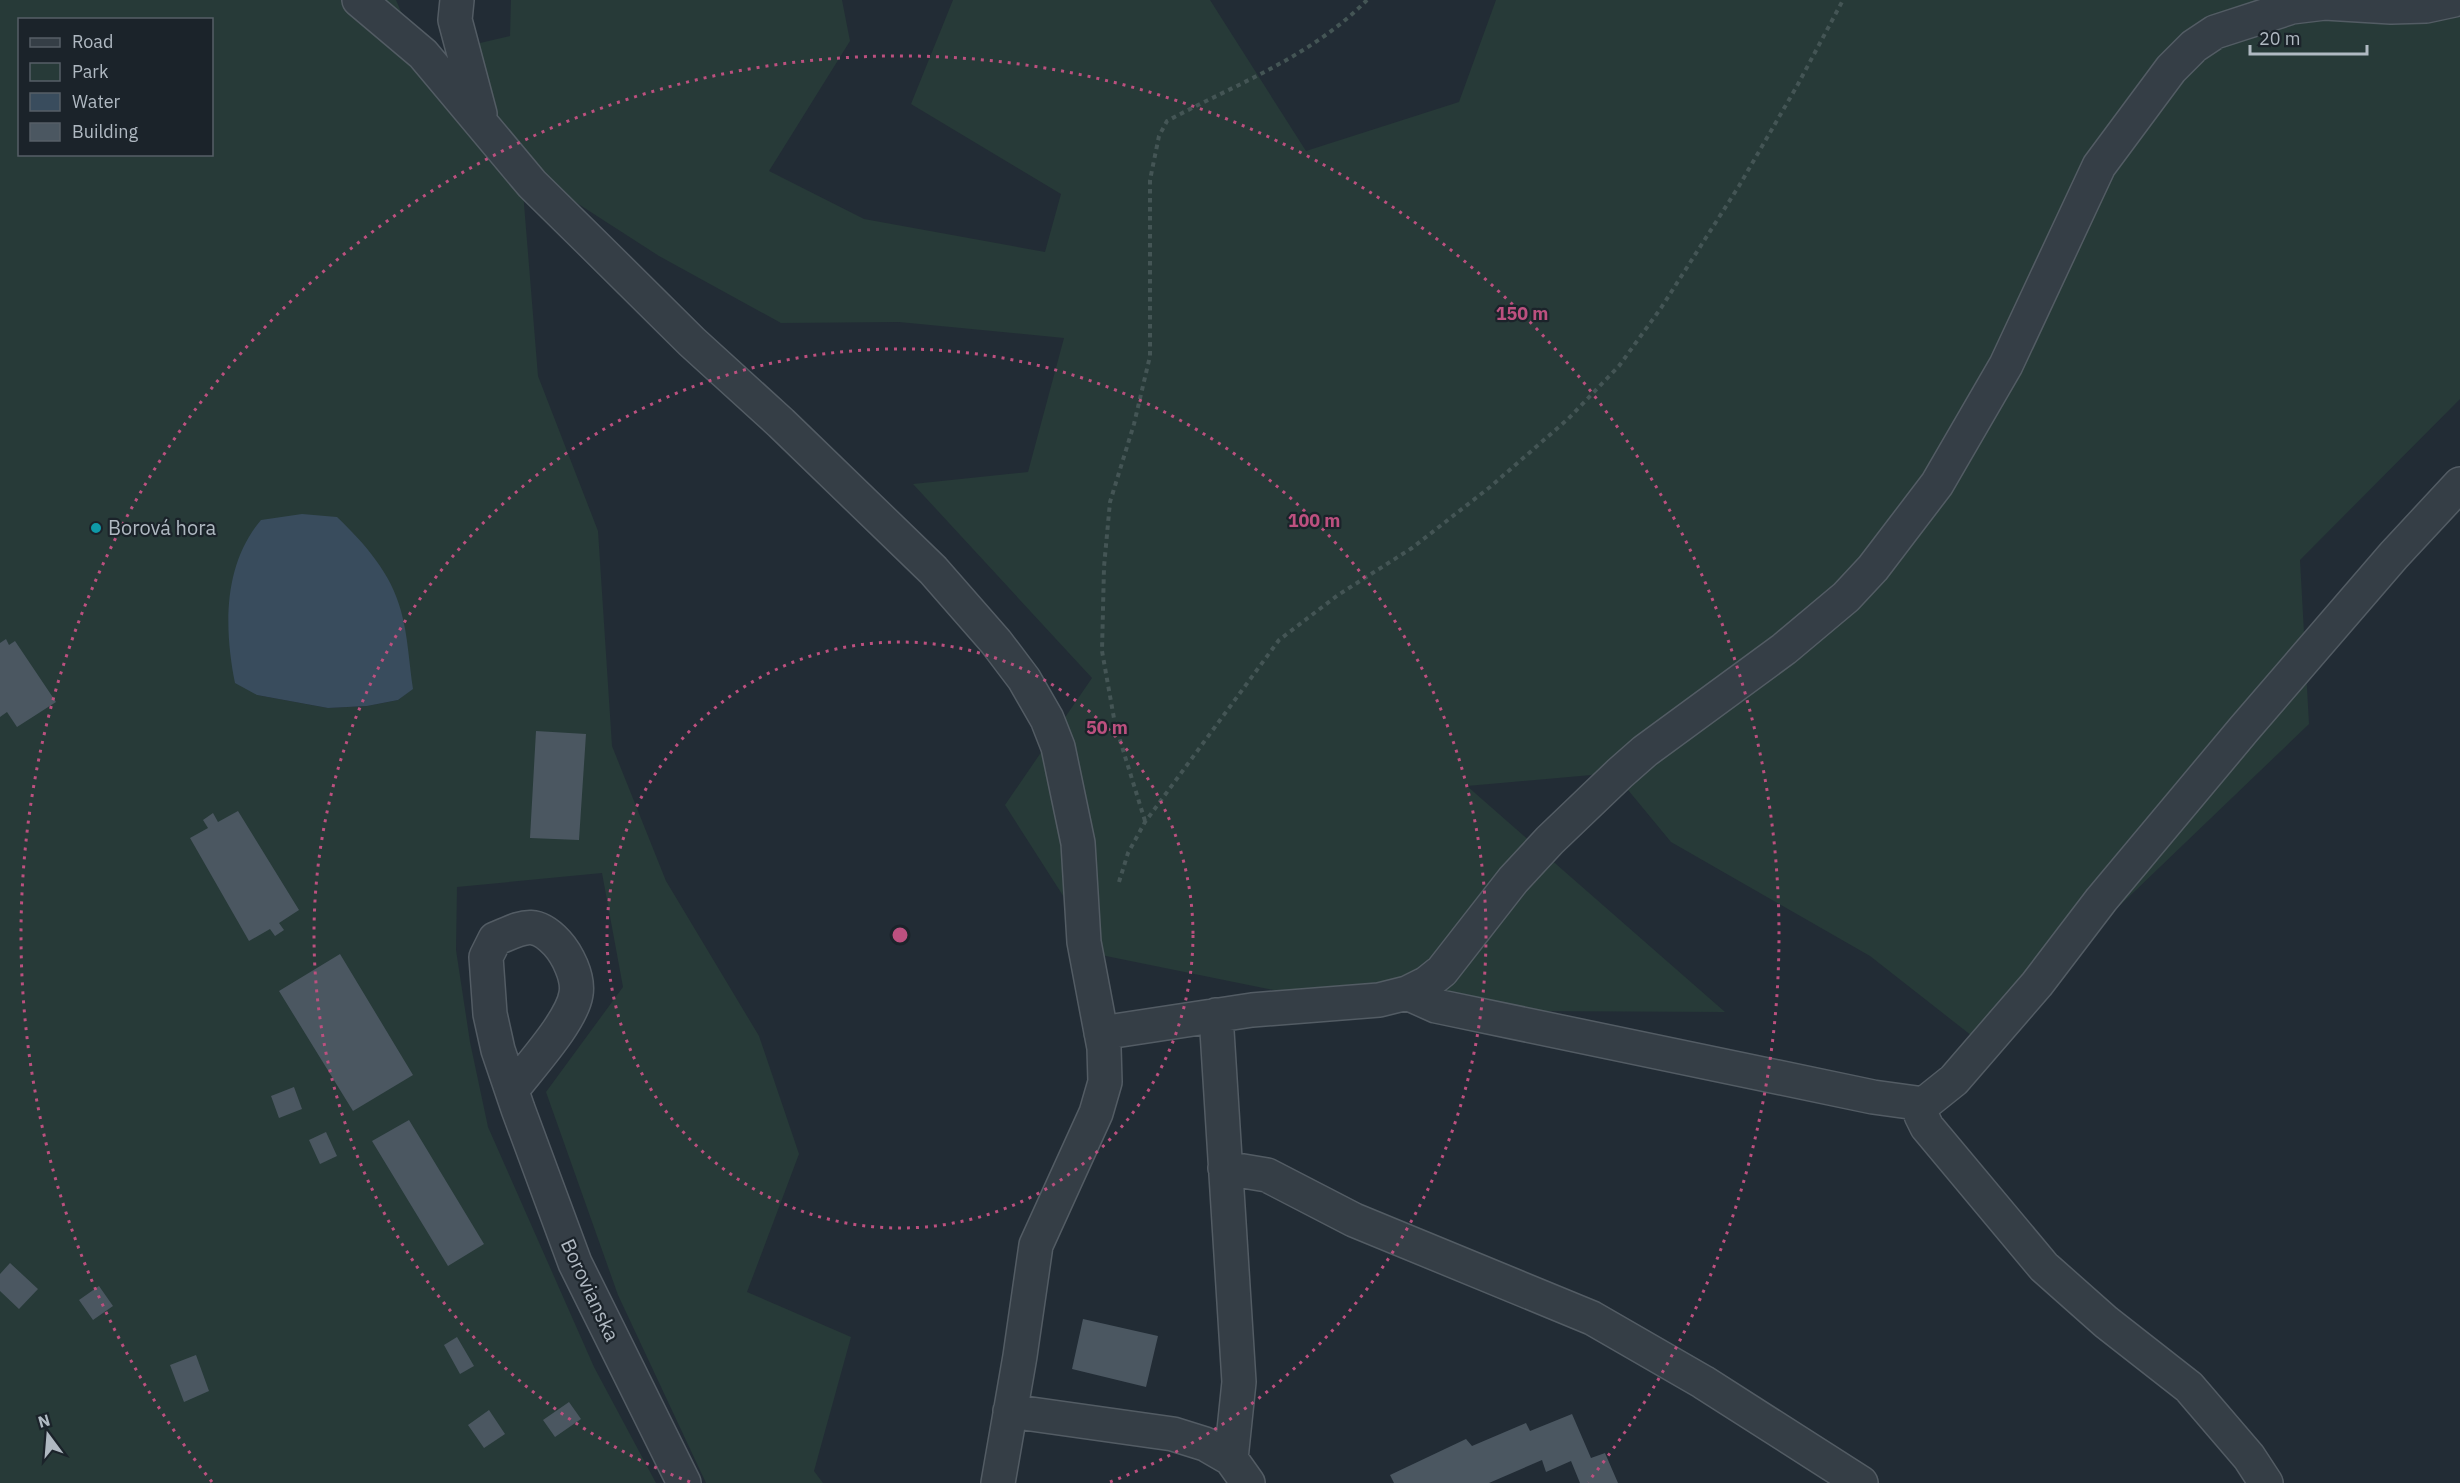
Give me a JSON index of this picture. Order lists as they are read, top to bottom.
{
  "streets": {
    "street": ["Borovianska"]
  },
  "places": ["Borová hora"],
  "legend": [
    "Road",
    "Park",
    "Water",
    "Building"
  ],
  "scale_bar": "20 m",
  "north": "top",
  "rings": ["150 m", "100 m", "50 m"]
}
